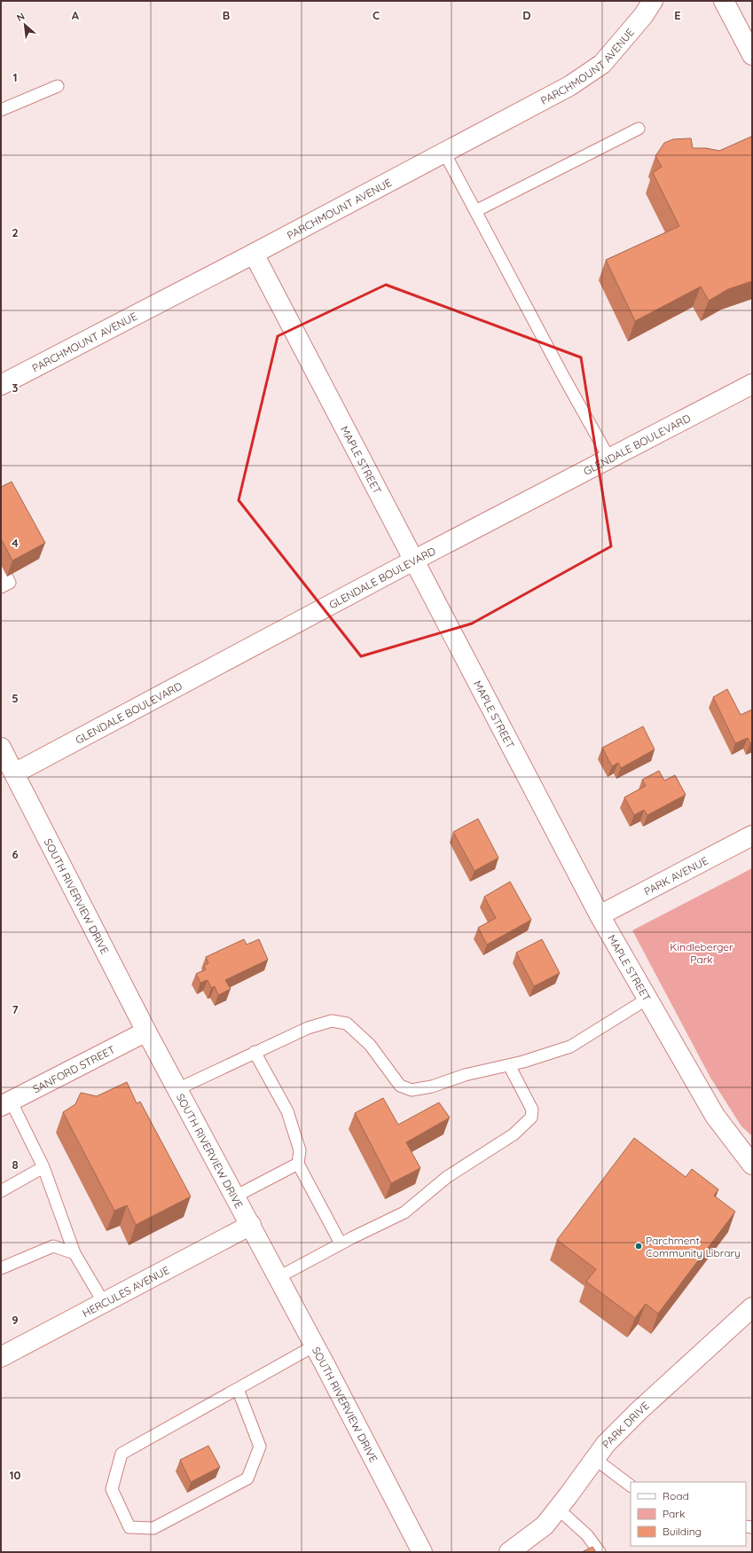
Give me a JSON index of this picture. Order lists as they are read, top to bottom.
{
  "streets": {
    "street": [
      "PARCHMOUNT AVENUE",
      "GLENDALE BOULEVARD",
      "MAPLE STREET",
      "PARK AVENUE",
      "SOUTH RIVERVIEW DRIVE",
      "SANFORD STREET",
      "HERCULES AVENUE",
      "PARK DRIVE"
    ]
  },
  "crossings": [
    ["PARCHMOUNT AVENUE", "MAPLE STREET"],
    ["GLENDALE BOULEVARD", "MAPLE STREET"],
    ["GLENDALE BOULEVARD", "SOUTH RIVERVIEW DRIVE"],
    ["MAPLE STREET", "PARK AVENUE"],
    ["SOUTH RIVERVIEW DRIVE", "SANFORD STREET"],
    ["SOUTH RIVERVIEW DRIVE", "HERCULES AVENUE"]
  ],
  "parks": ["Kindleberger Park"],
  "places": ["Parchment Community Library"],
  "legend": ["Road", "Park", "Building"],
  "north": "top left",
  "grid": {
    "columns": [
      "A",
      "B",
      "C",
      "D",
      "E"
    ],
    "rows": [
      "1",
      "2",
      "3",
      "4",
      "5",
      "6",
      "7",
      "8",
      "9",
      "10"
    ]
  }
}
